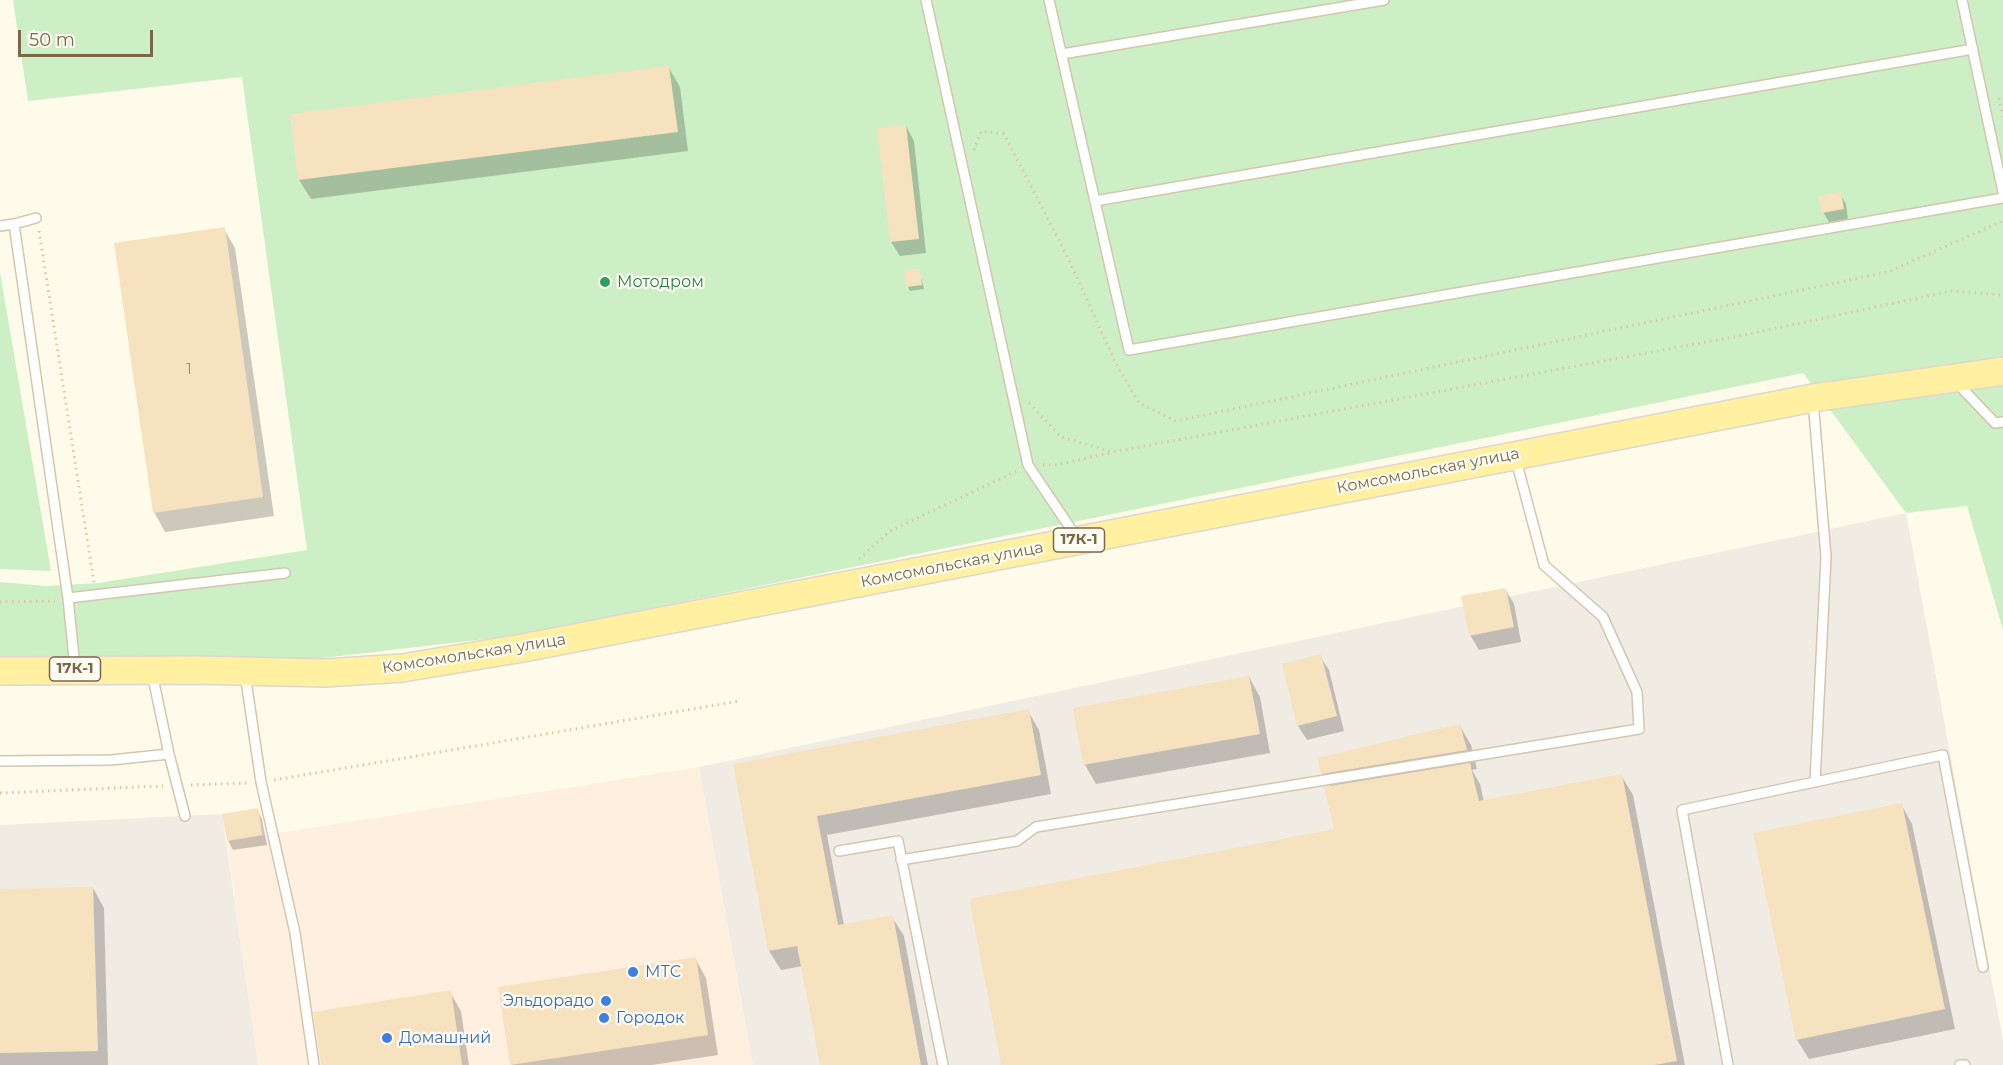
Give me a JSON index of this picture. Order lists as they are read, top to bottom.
{
  "streets": {
    "main road": ["Комсомольская улица", "17К-1"]
  },
  "places": [
    "Мотодром",
    "МТС",
    "Эльдорадо",
    "Городок",
    "Домашний"
  ],
  "house_numbers": ["1"],
  "scale_bar": "50 m"
}
